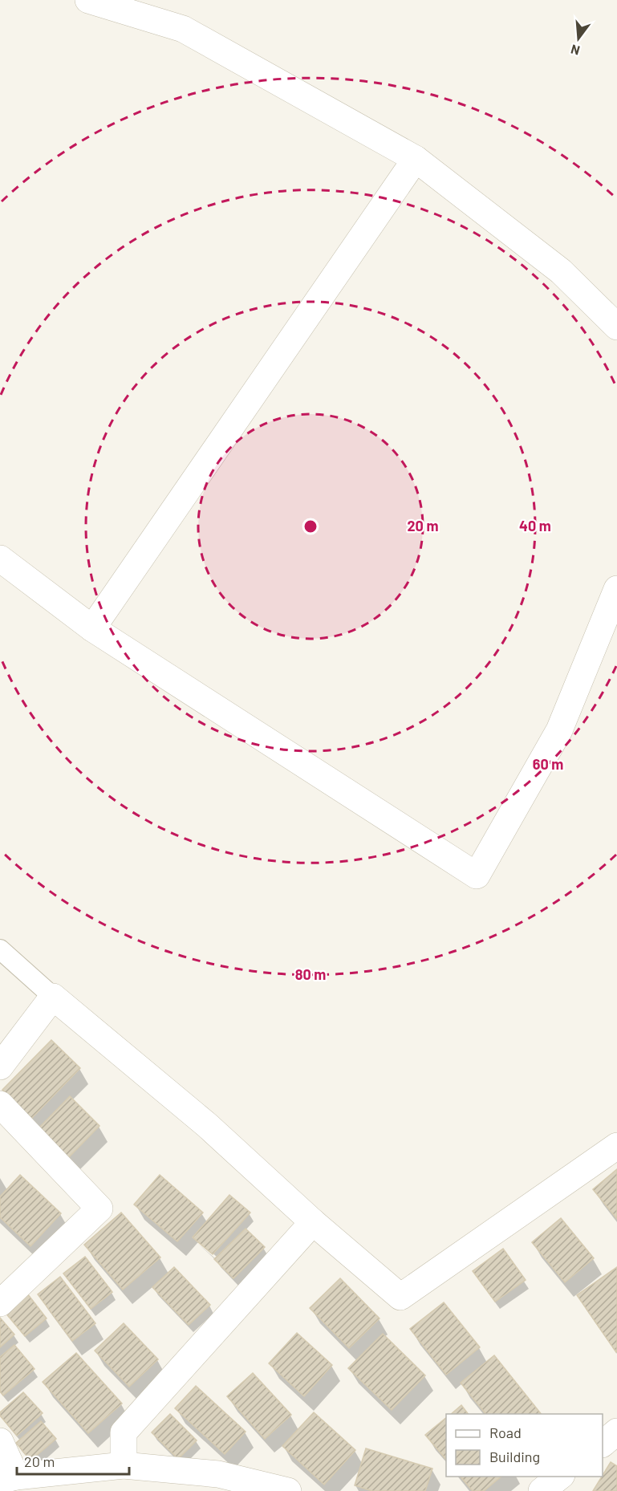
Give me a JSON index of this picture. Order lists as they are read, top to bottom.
{
  "legend": ["Road", "Building"],
  "scale_bar": "20 m",
  "north": "bottom",
  "rings": [
    "20 m",
    "40 m",
    "60 m",
    "80 m"
  ]
}
